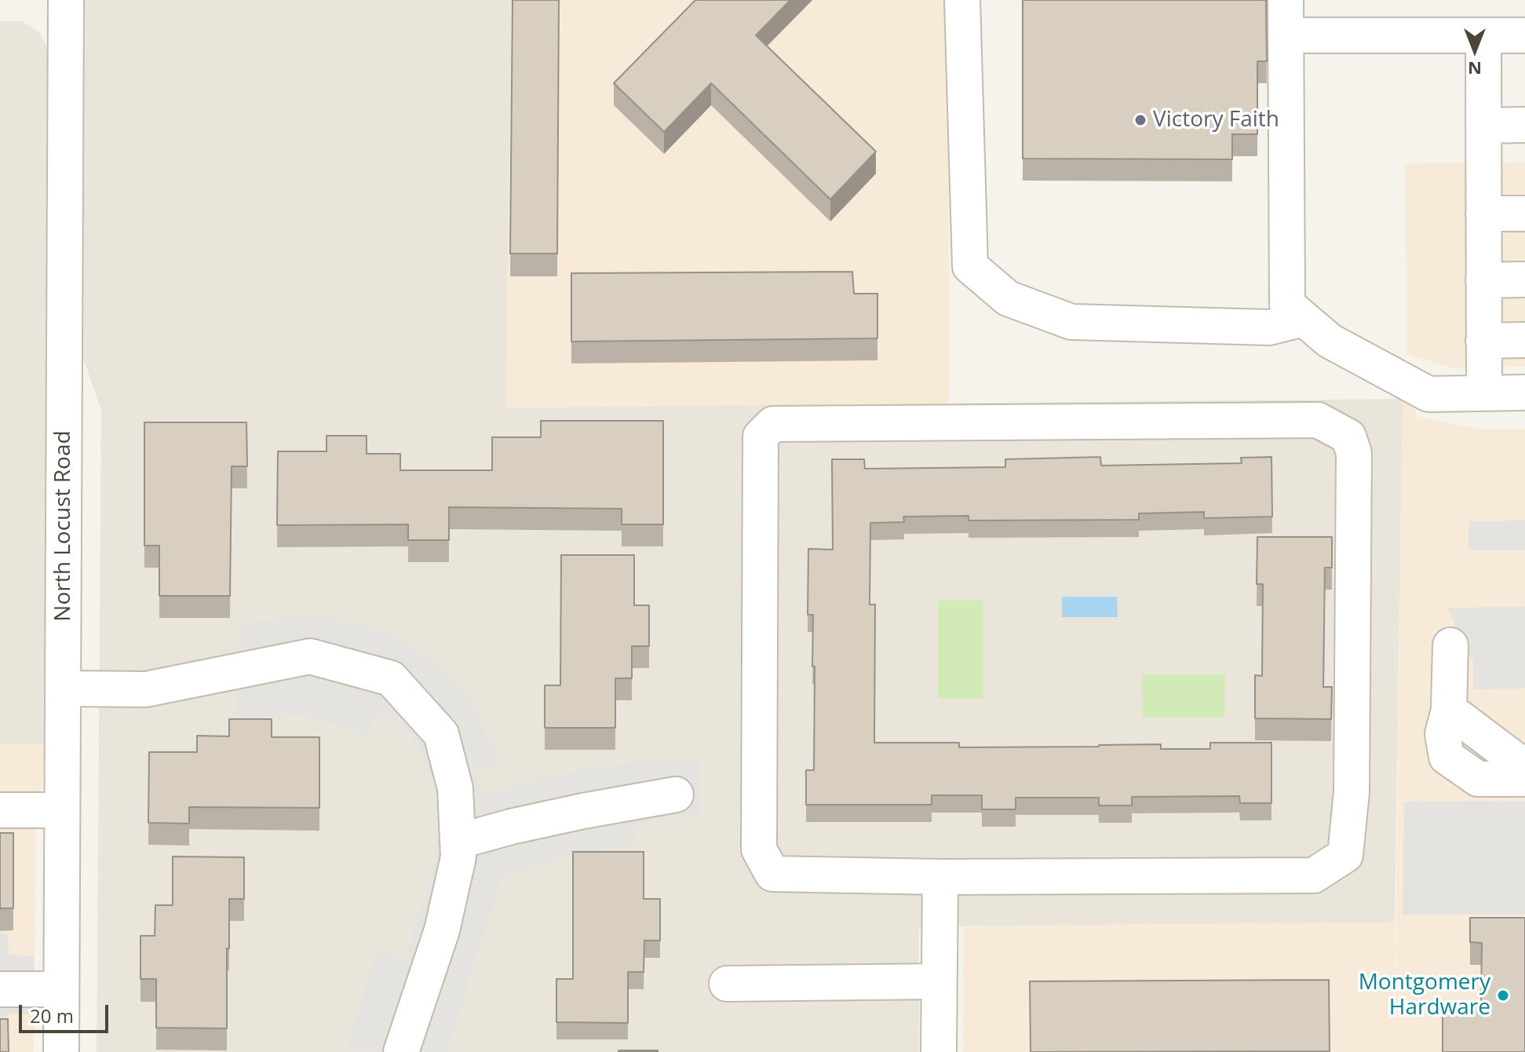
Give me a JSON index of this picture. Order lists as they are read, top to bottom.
{
  "streets": {
    "street": ["North Locust Road"]
  },
  "places": ["Victory Faith", "Montgomery Hardware"],
  "scale_bar": "20 m",
  "north": "bottom"
}
